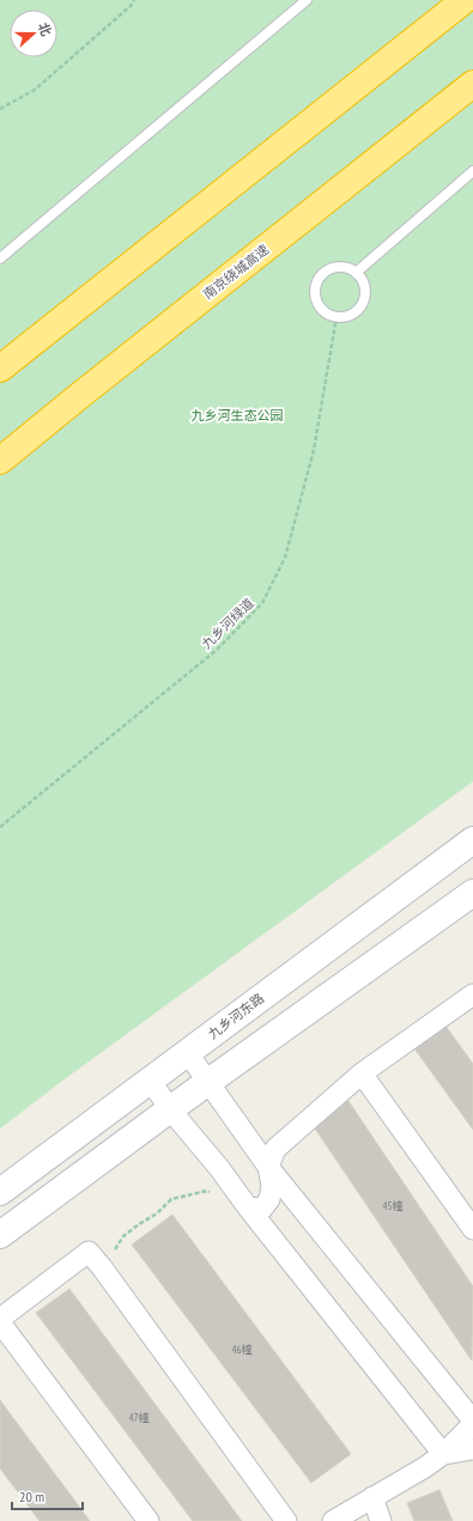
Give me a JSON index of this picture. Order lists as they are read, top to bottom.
{
  "streets": {
    "highway": ["南京绕城高速"],
    "main road": ["九乡河东路"],
    "path": ["九乡河绿道"]
  },
  "parks": ["九乡河生态公园"],
  "house_numbers": ["45幢", "46幢", "47幢"],
  "scale_bar": "20 m",
  "north": "right"
}
